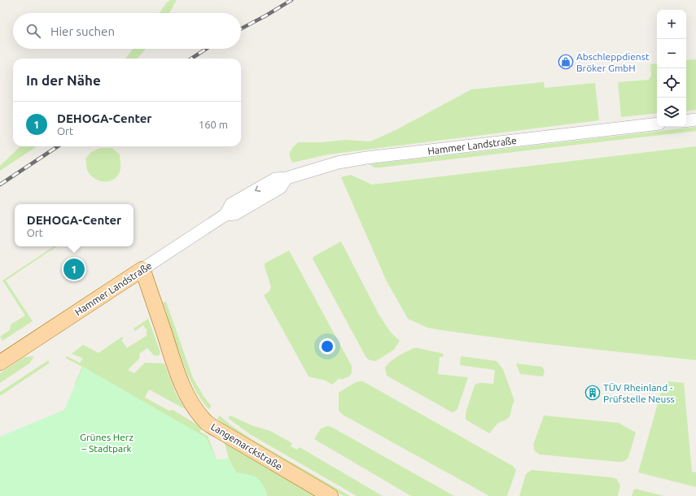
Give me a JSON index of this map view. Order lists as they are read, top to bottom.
{
  "streets": {
    "main road": ["Hammer Landstraße", "Langemarckstraße"]
  },
  "crossings": [
    ["Hammer Landstraße", "Langemarckstraße"]
  ],
  "parks": ["Grünes Herz – Stadtpark"],
  "places": {
    "shop": ["Abschleppdienst Bröker GmbH"],
    "building": ["TÜV Rheinland - Prüfstelle Neuss"]
  },
  "page": {
    "map_buttons": ["+", "−"],
    "search": "Hier suchen",
    "heading": "In der Nähe",
    "list": [
      {
        "mark": "1",
        "name": "DEHOGA-Center",
        "note": "Ort",
        "value": "160 m"
      }
    ],
    "popup": ["DEHOGA-Center", "Ort"],
    "pins": "1"
  }
}
